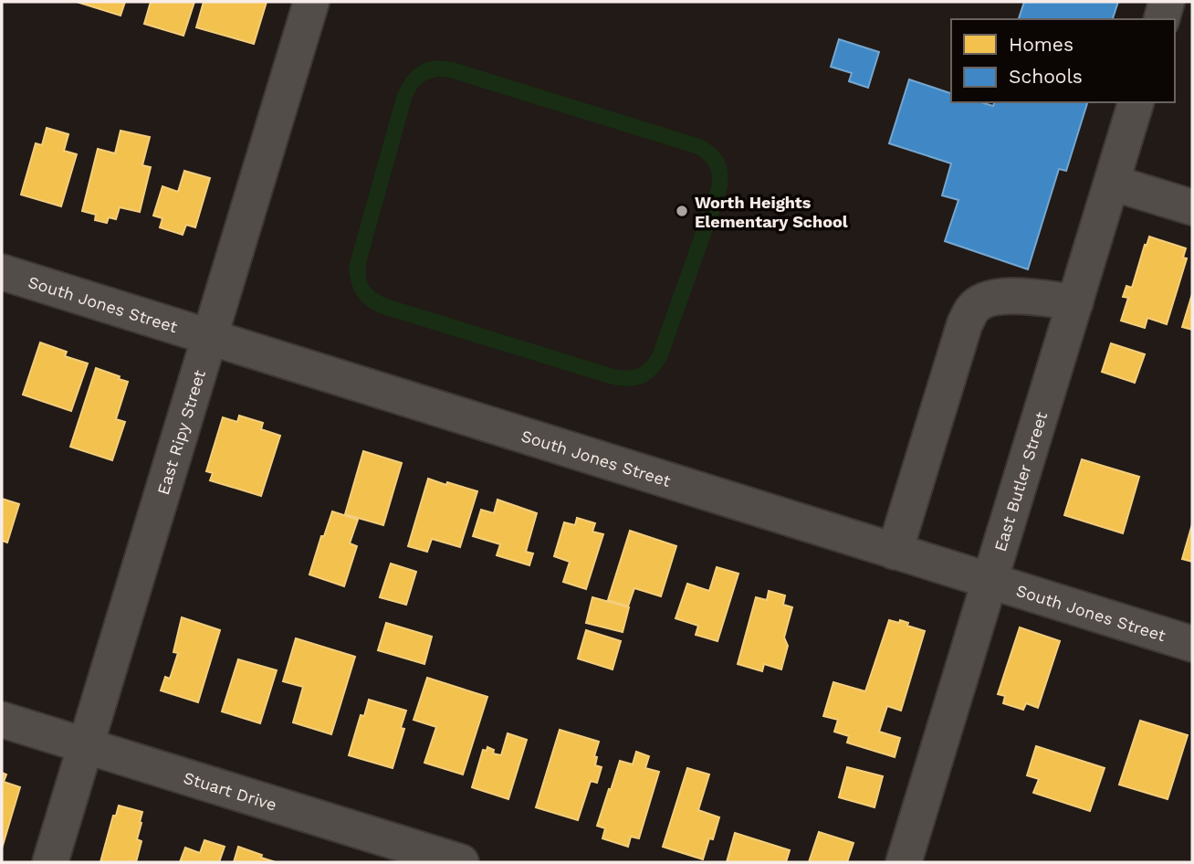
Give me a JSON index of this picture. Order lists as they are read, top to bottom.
{
  "streets": {
    "street": [
      "South Jones Street",
      "East Ripy Street",
      "East Butler Street",
      "Stuart Drive"
    ]
  },
  "crossings": [
    ["South Jones Street", "East Ripy Street"],
    ["South Jones Street", "East Butler Street"],
    ["East Ripy Street", "Stuart Drive"]
  ],
  "places": ["Worth Heights Elementary School"],
  "legend": ["Homes", "Schools"]
}
